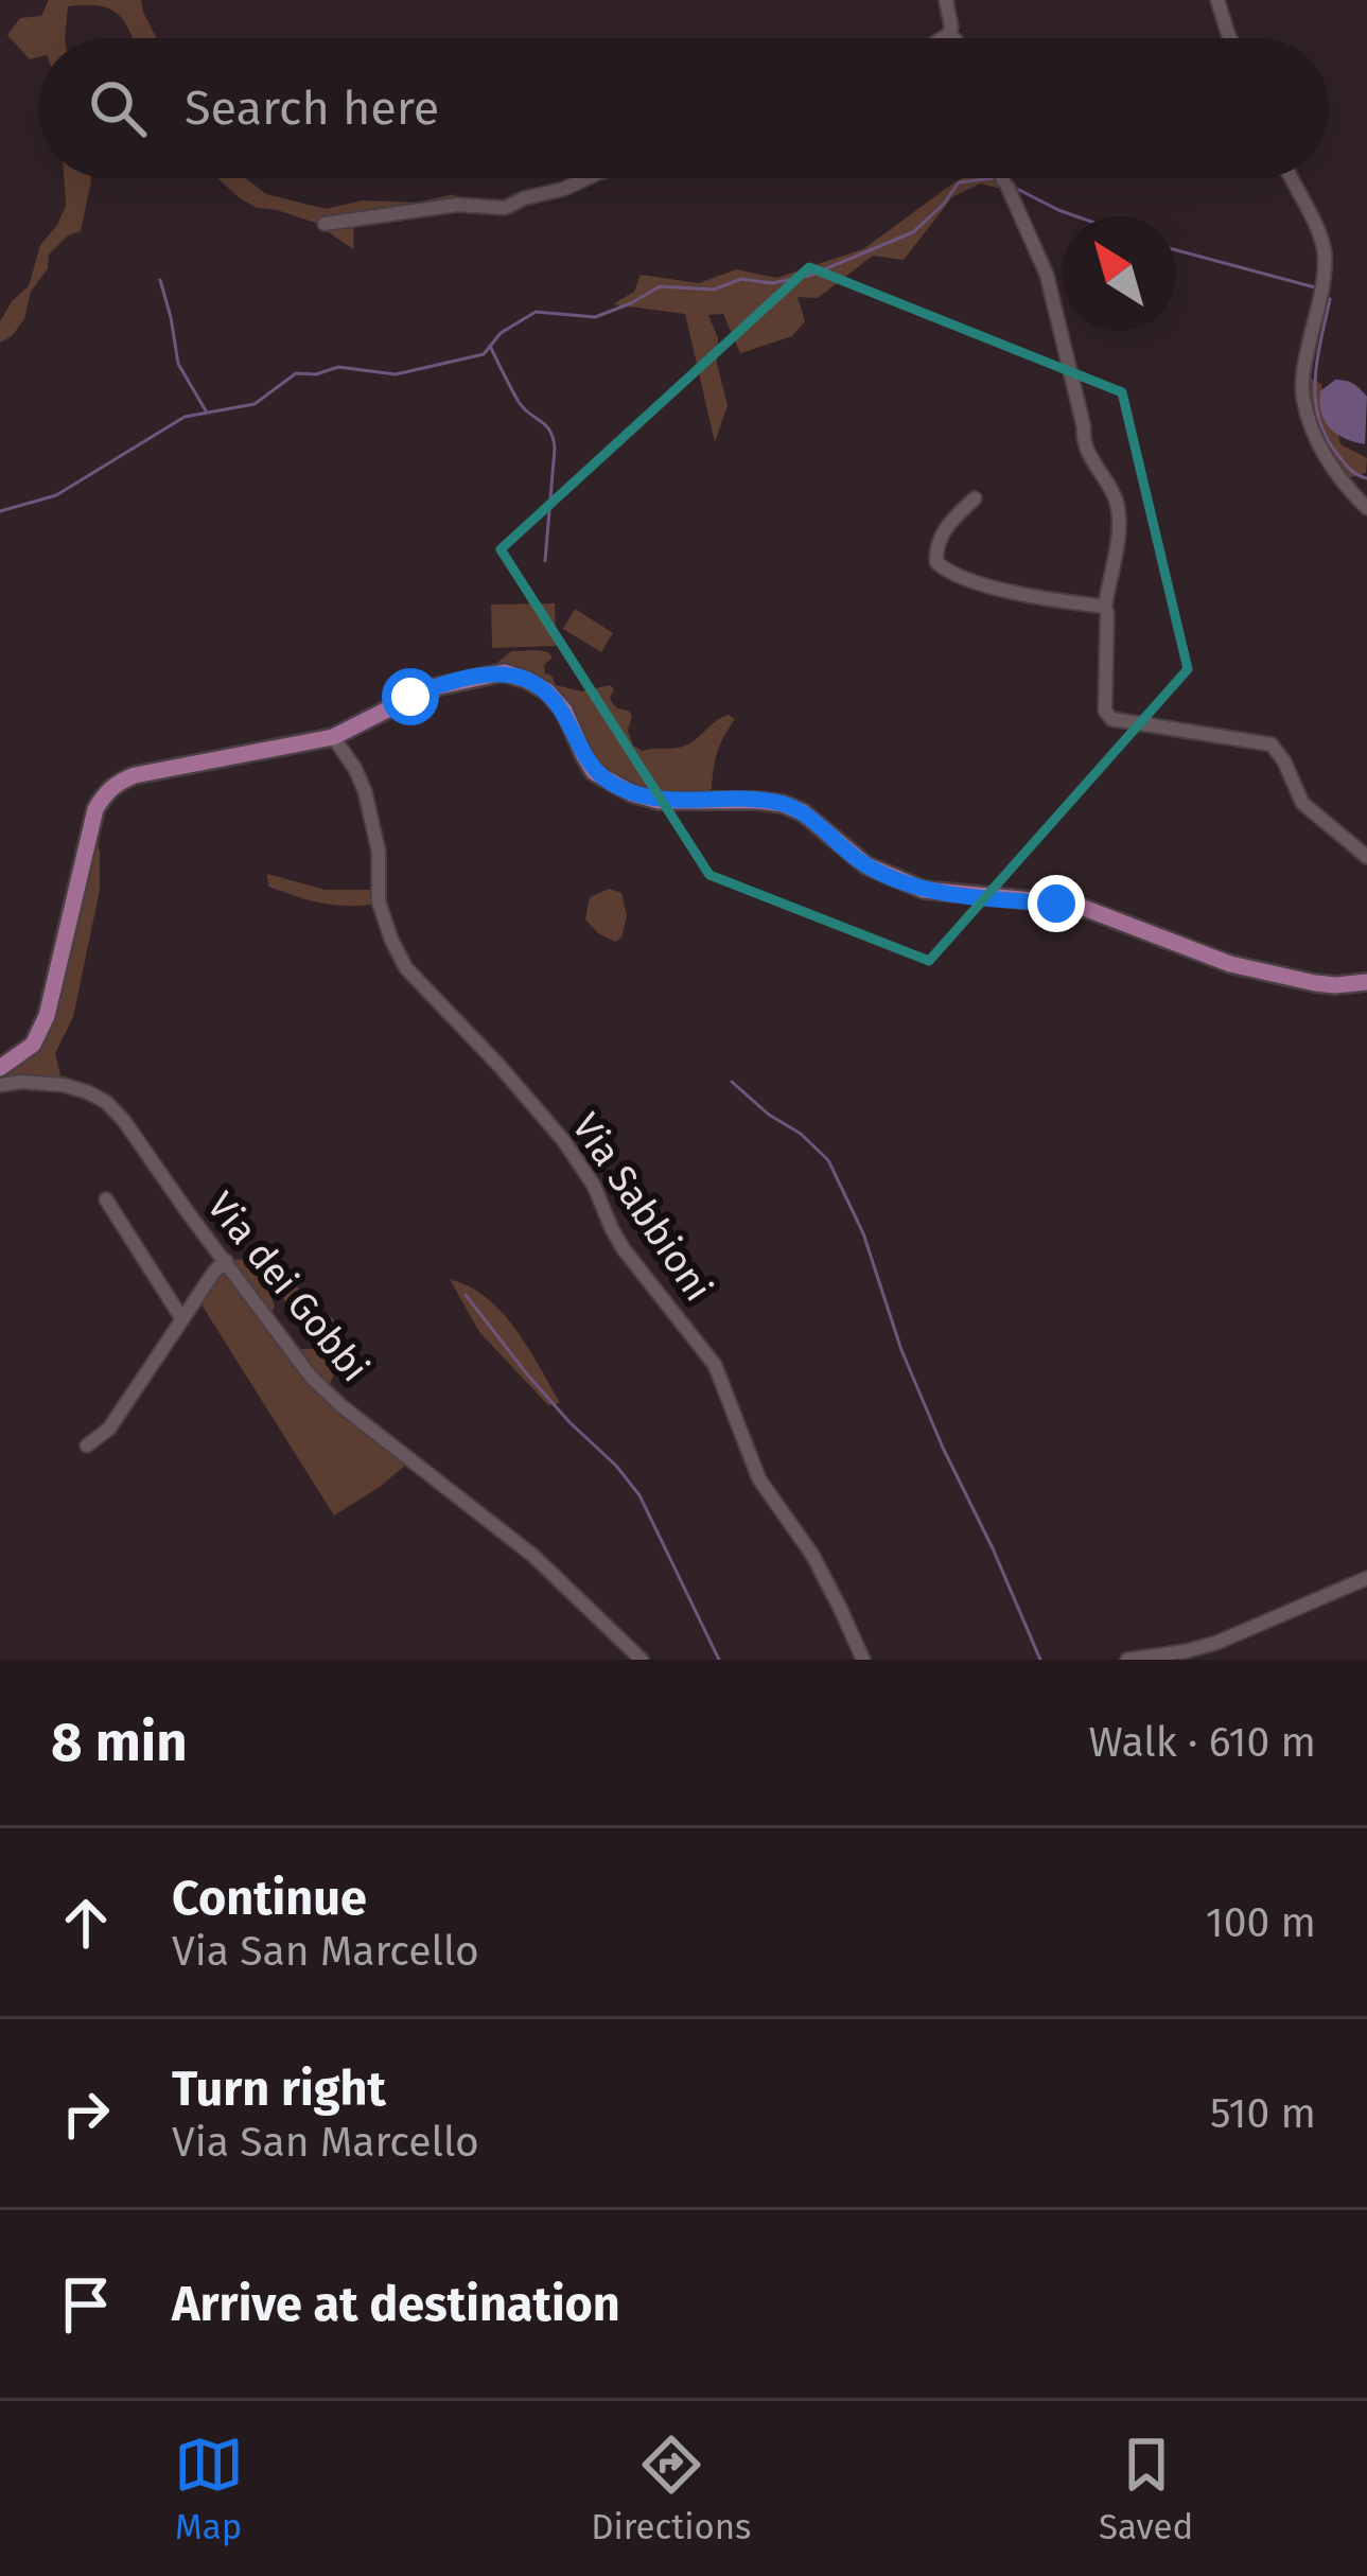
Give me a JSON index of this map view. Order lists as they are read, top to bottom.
{
  "streets": {
    "street": ["Via Sabbioni", "Via dei Gobbi"]
  },
  "north": "top left",
  "page": {
    "search": "Search here",
    "heading": ["8 min", "Walk · 610 m"],
    "list": [
      ["Continue", "Via San Marcello", "100 m"],
      ["Turn right", "Via San Marcello", "510 m"],
      "Arrive at destination"
    ],
    "nav": ["Map", "Directions", "Saved"]
  }
}
